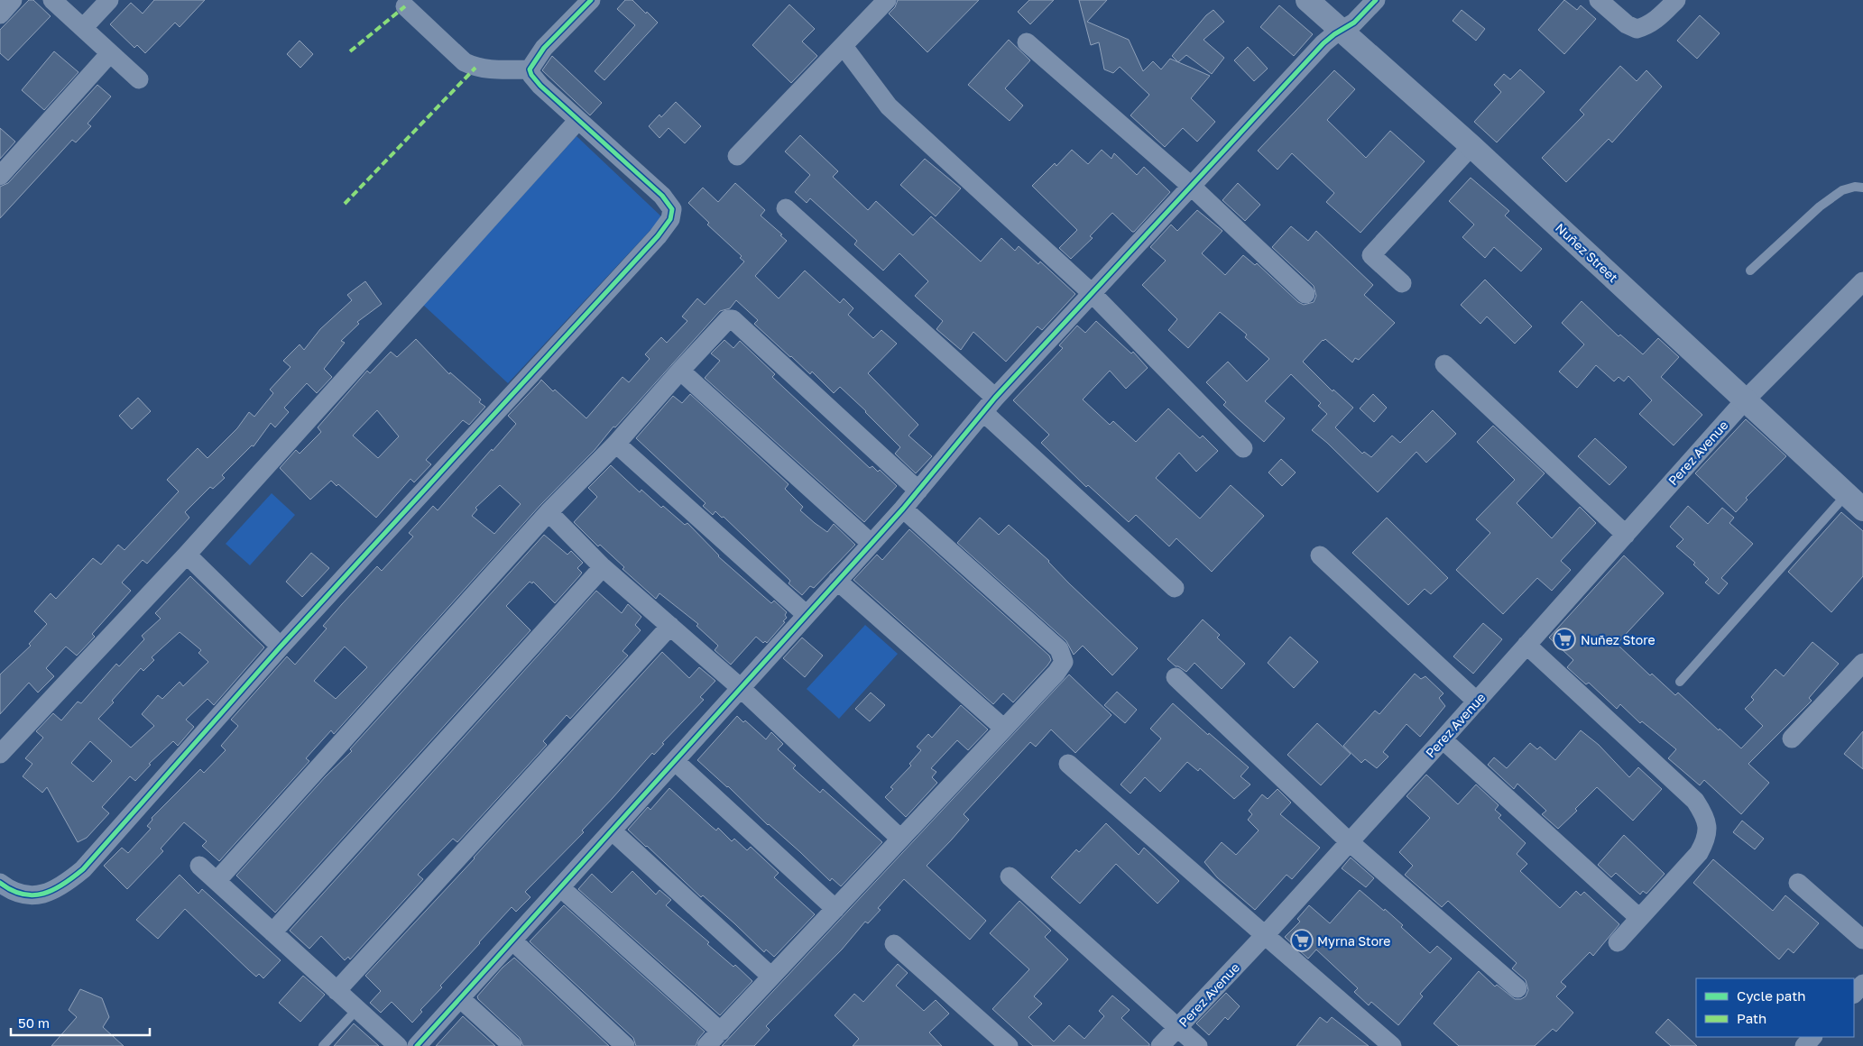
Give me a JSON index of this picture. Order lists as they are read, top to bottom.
{
  "streets": {
    "street": ["Nuñez Street", "Perez Avenue"]
  },
  "crossings": [
    ["Nuñez Street", "Perez Avenue"]
  ],
  "places": {
    "supermarket": ["Nuñez Store", "Myrna Store"]
  },
  "legend": ["Cycle path", "Path"],
  "scale_bar": "50 m"
}
